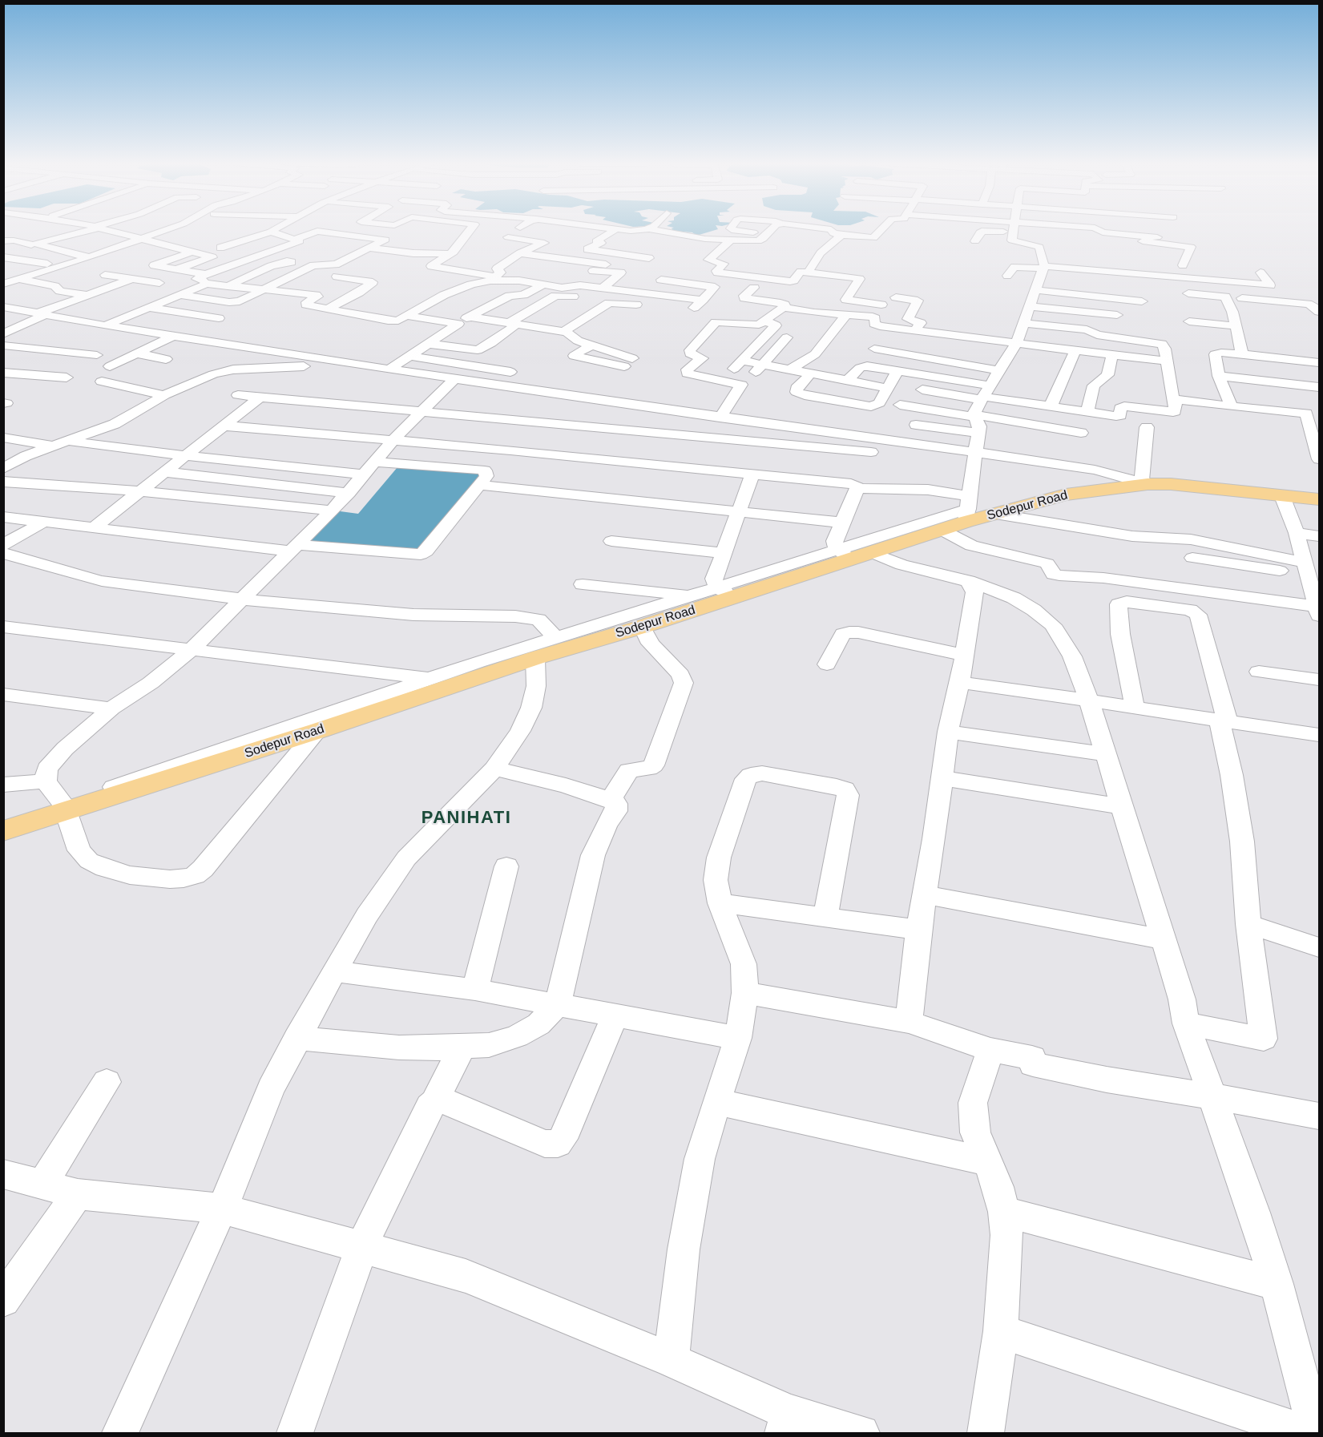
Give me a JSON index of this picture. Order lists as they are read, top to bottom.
{
  "streets": {
    "main road": ["Sodepur Road"]
  },
  "districts": ["PANIHATI"]
}
